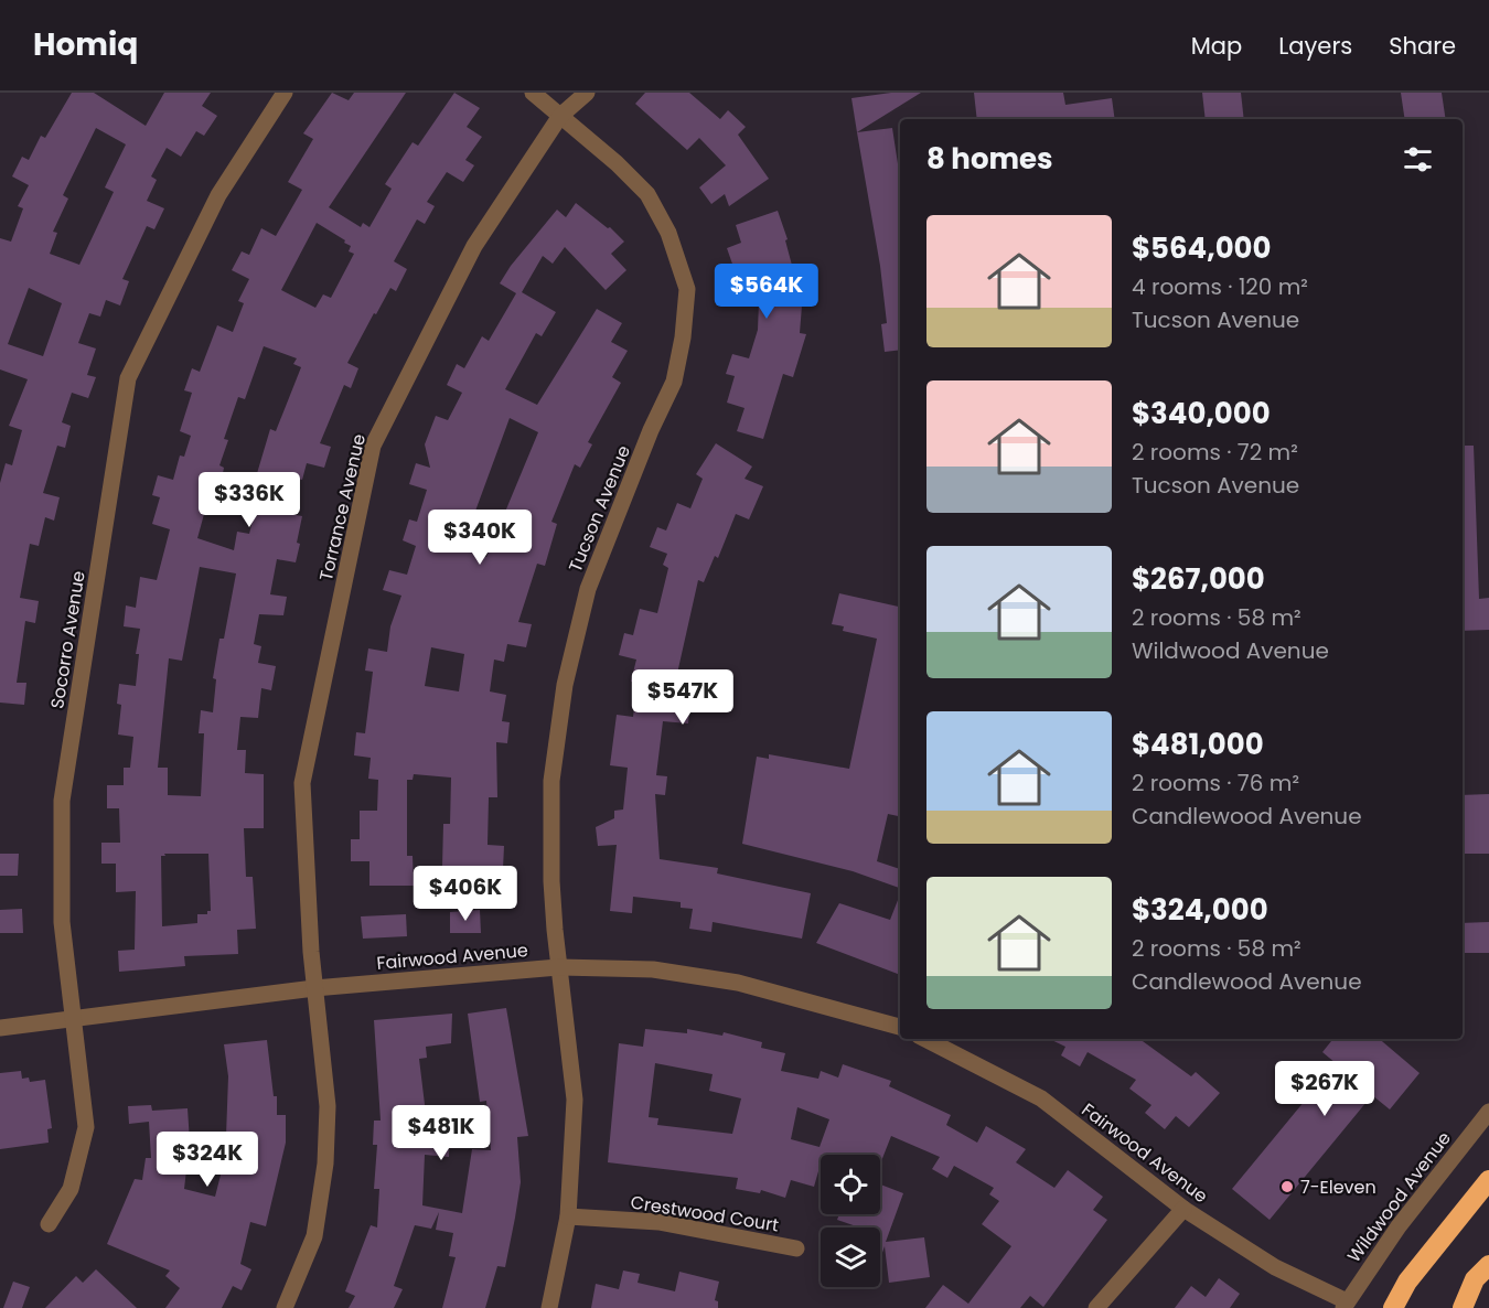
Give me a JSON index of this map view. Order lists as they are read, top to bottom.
{
  "streets": {
    "street": [
      "Torrance Avenue",
      "Tucson Avenue",
      "Socorro Avenue",
      "Fairwood Avenue",
      "Wildwood Avenue",
      "Crestwood Court"
    ]
  },
  "crossings": [
    ["Torrance Avenue", "Tucson Avenue"],
    ["Torrance Avenue", "Fairwood Avenue"],
    ["Tucson Avenue", "Fairwood Avenue"],
    ["Tucson Avenue", "Crestwood Court"],
    ["Socorro Avenue", "Fairwood Avenue"],
    ["Fairwood Avenue", "Wildwood Avenue"]
  ],
  "places": ["7-Eleven"],
  "page": {
    "header": "Homiq",
    "nav": ["Map", "Layers", "Share"],
    "heading": "8 homes",
    "list": [
      {
        "name": "$564,000",
        "note": "4 rooms · 120 m² · Tucson Avenue"
      },
      {
        "name": "$340,000",
        "note": "2 rooms · 72 m² · Tucson Avenue"
      },
      {
        "name": "$267,000",
        "note": "2 rooms · 58 m² · Wildwood Avenue"
      },
      {
        "name": "$481,000",
        "note": "2 rooms · 76 m² · Candlewood Avenue"
      },
      {
        "name": "$324,000",
        "note": "2 rooms · 58 m² · Candlewood Avenue"
      }
    ],
    "price": [
      "$564K",
      "$336K",
      "$340K",
      "$547K",
      "$406K",
      "$267K",
      "$481K",
      "$324K"
    ]
  }
}
